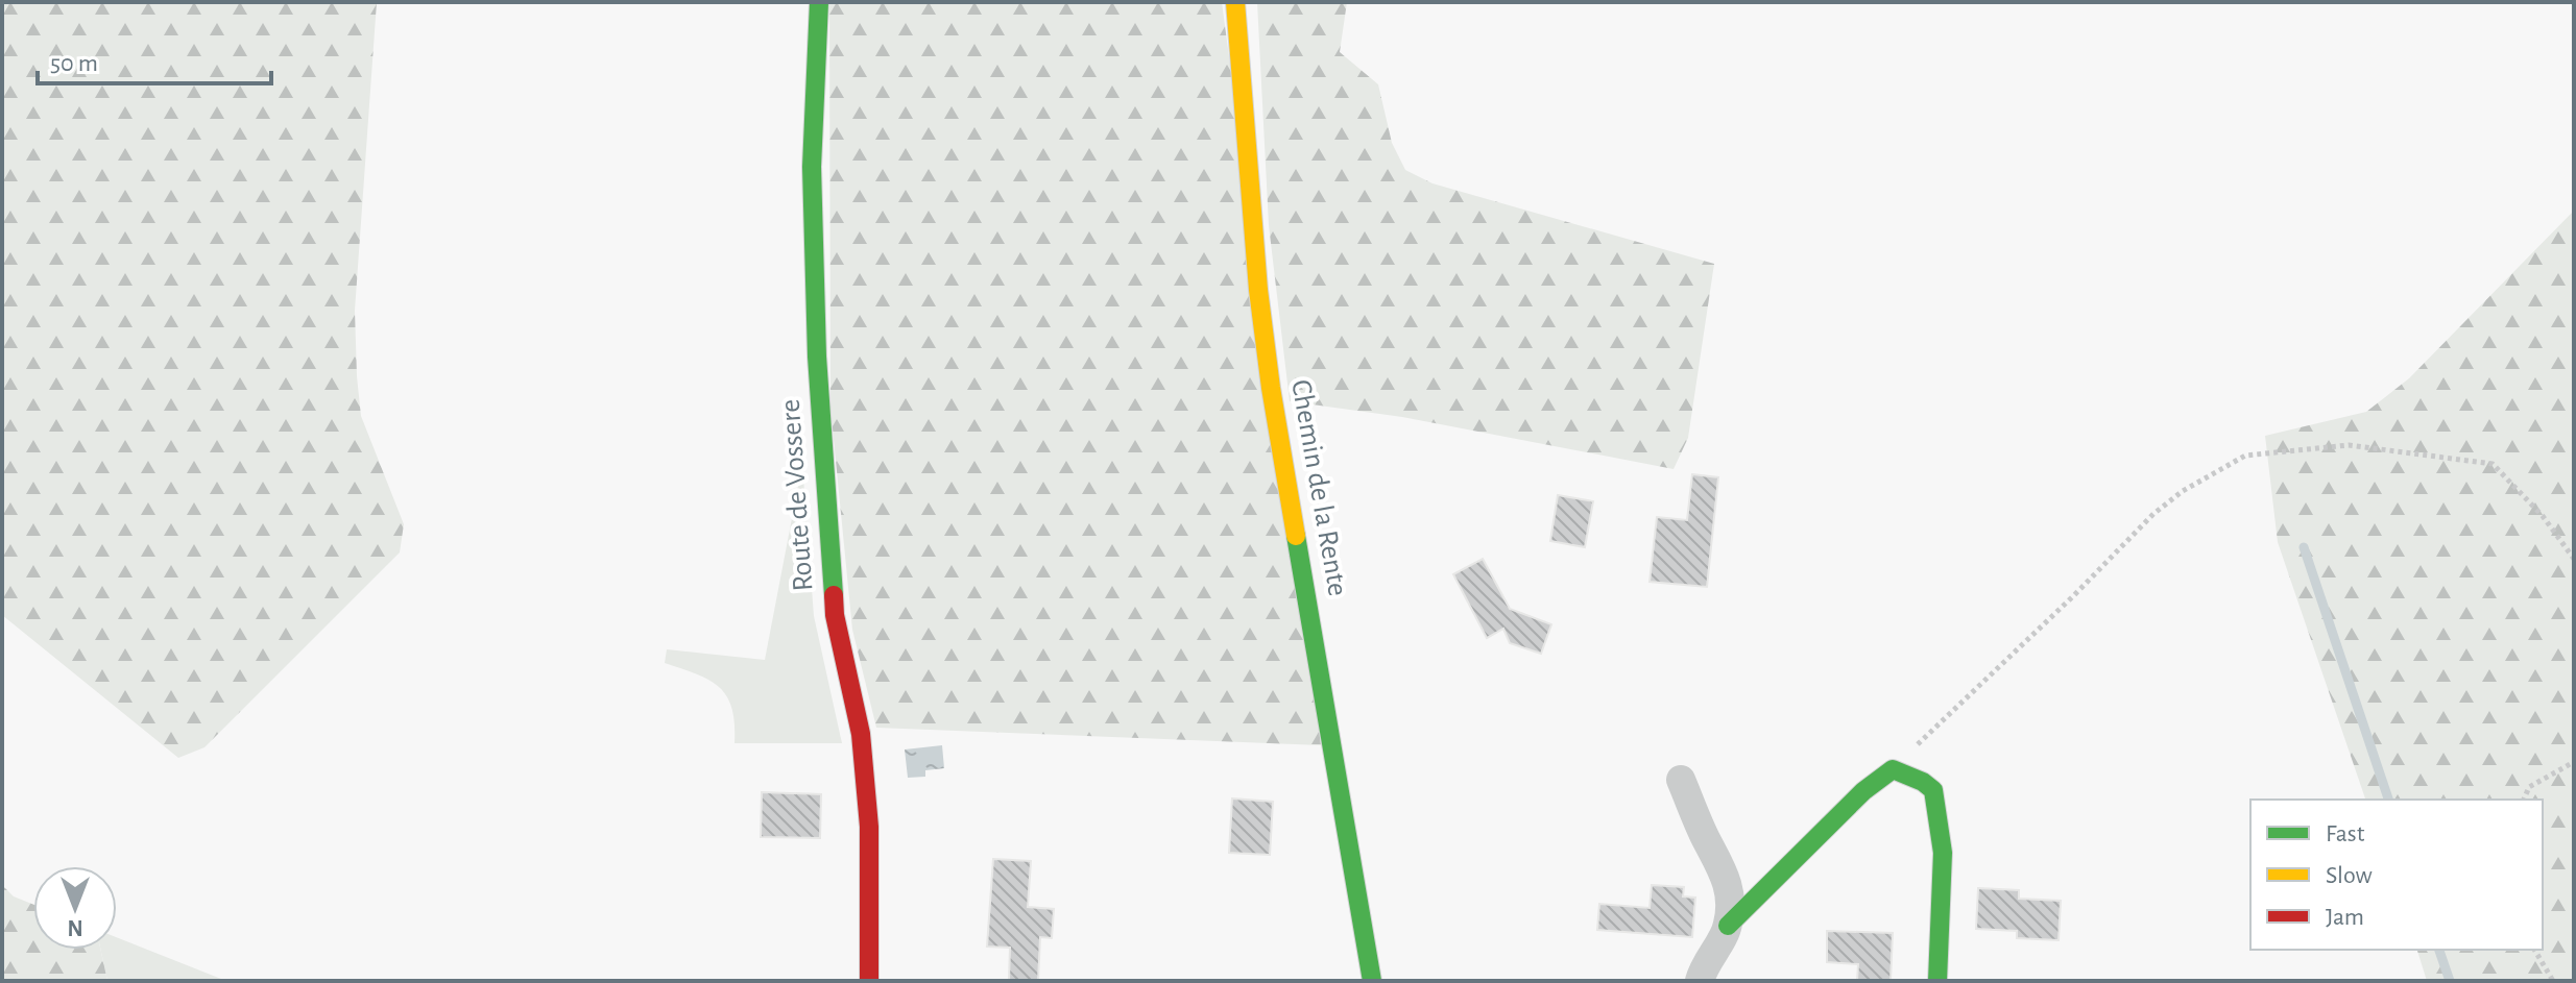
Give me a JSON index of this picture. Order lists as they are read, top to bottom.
{
  "streets": {
    "street": ["Chemin de la Rente", "Route de Vossere"]
  },
  "legend": ["Fast", "Slow", "Jam"],
  "scale_bar": "50 m",
  "north": "bottom"
}
